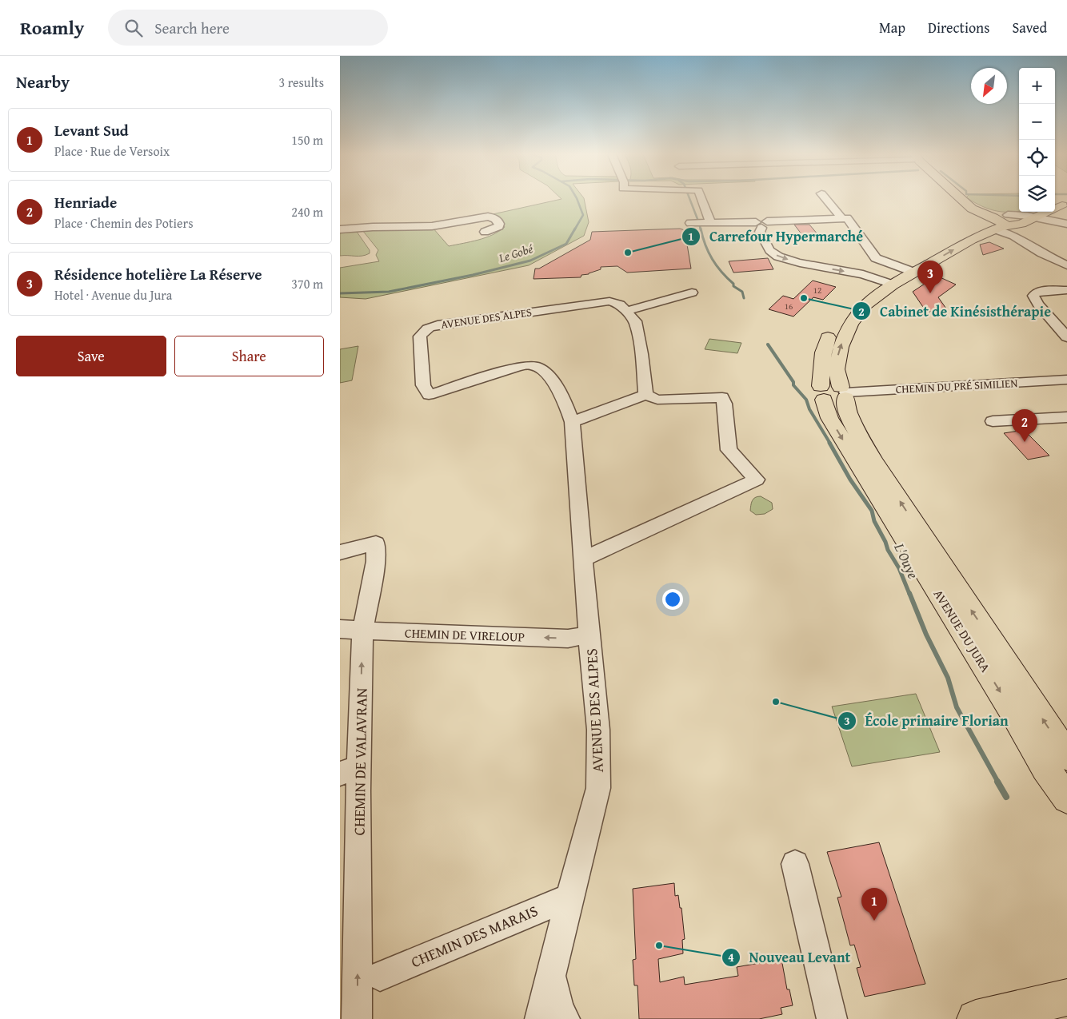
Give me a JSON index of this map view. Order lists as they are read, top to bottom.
{
  "streets": {
    "main road": ["AVENUE DU JURA"],
    "street": [
      "AVENUE DES ALPES",
      "CHEMIN DU PRÉ SIMILIEN",
      "CHEMIN DE VIRELOUP",
      "CHEMIN DE VALAVRAN",
      "CHEMIN DES MARAIS"
    ]
  },
  "crossings": [
    ["AVENUE DES ALPES", "CHEMIN DE VIRELOUP"],
    ["AVENUE DES ALPES", "CHEMIN DES MARAIS"],
    ["CHEMIN DU PRÉ SIMILIEN", "AVENUE DU JURA"],
    ["CHEMIN DE VIRELOUP", "CHEMIN DE VALAVRAN"]
  ],
  "one_way": ["CHEMIN DE VIRELOUP", "CHEMIN DE VALAVRAN"],
  "water": ["Le Gobé", "L'Ouye"],
  "places": [
    "Carrefour Hypermarché",
    "Cabinet de Kinésisthérapie",
    "École primaire Florian",
    "Nouveau Levant"
  ],
  "house_numbers": ["12", "16"],
  "north": "bottom left",
  "page": {
    "header": "Roamly",
    "search": "Search here",
    "nav": ["Map", "Directions", "Saved"],
    "heading": ["Nearby", "3 results"],
    "map_buttons": ["+", "−"],
    "list": [
      {
        "mark": "1",
        "name": "Levant Sud",
        "note": "Place · Rue de Versoix",
        "value": "150 m"
      },
      {
        "mark": "2",
        "name": "Henriade",
        "note": "Place · Chemin des Potiers",
        "value": "240 m"
      },
      {
        "mark": "3",
        "name": "Résidence hotelière La Réserve",
        "note": "Hotel · Avenue du Jura",
        "value": "370 m"
      }
    ],
    "pins": ["3", "2", "1"],
    "buttons": ["Save", "Share"]
  }
}
